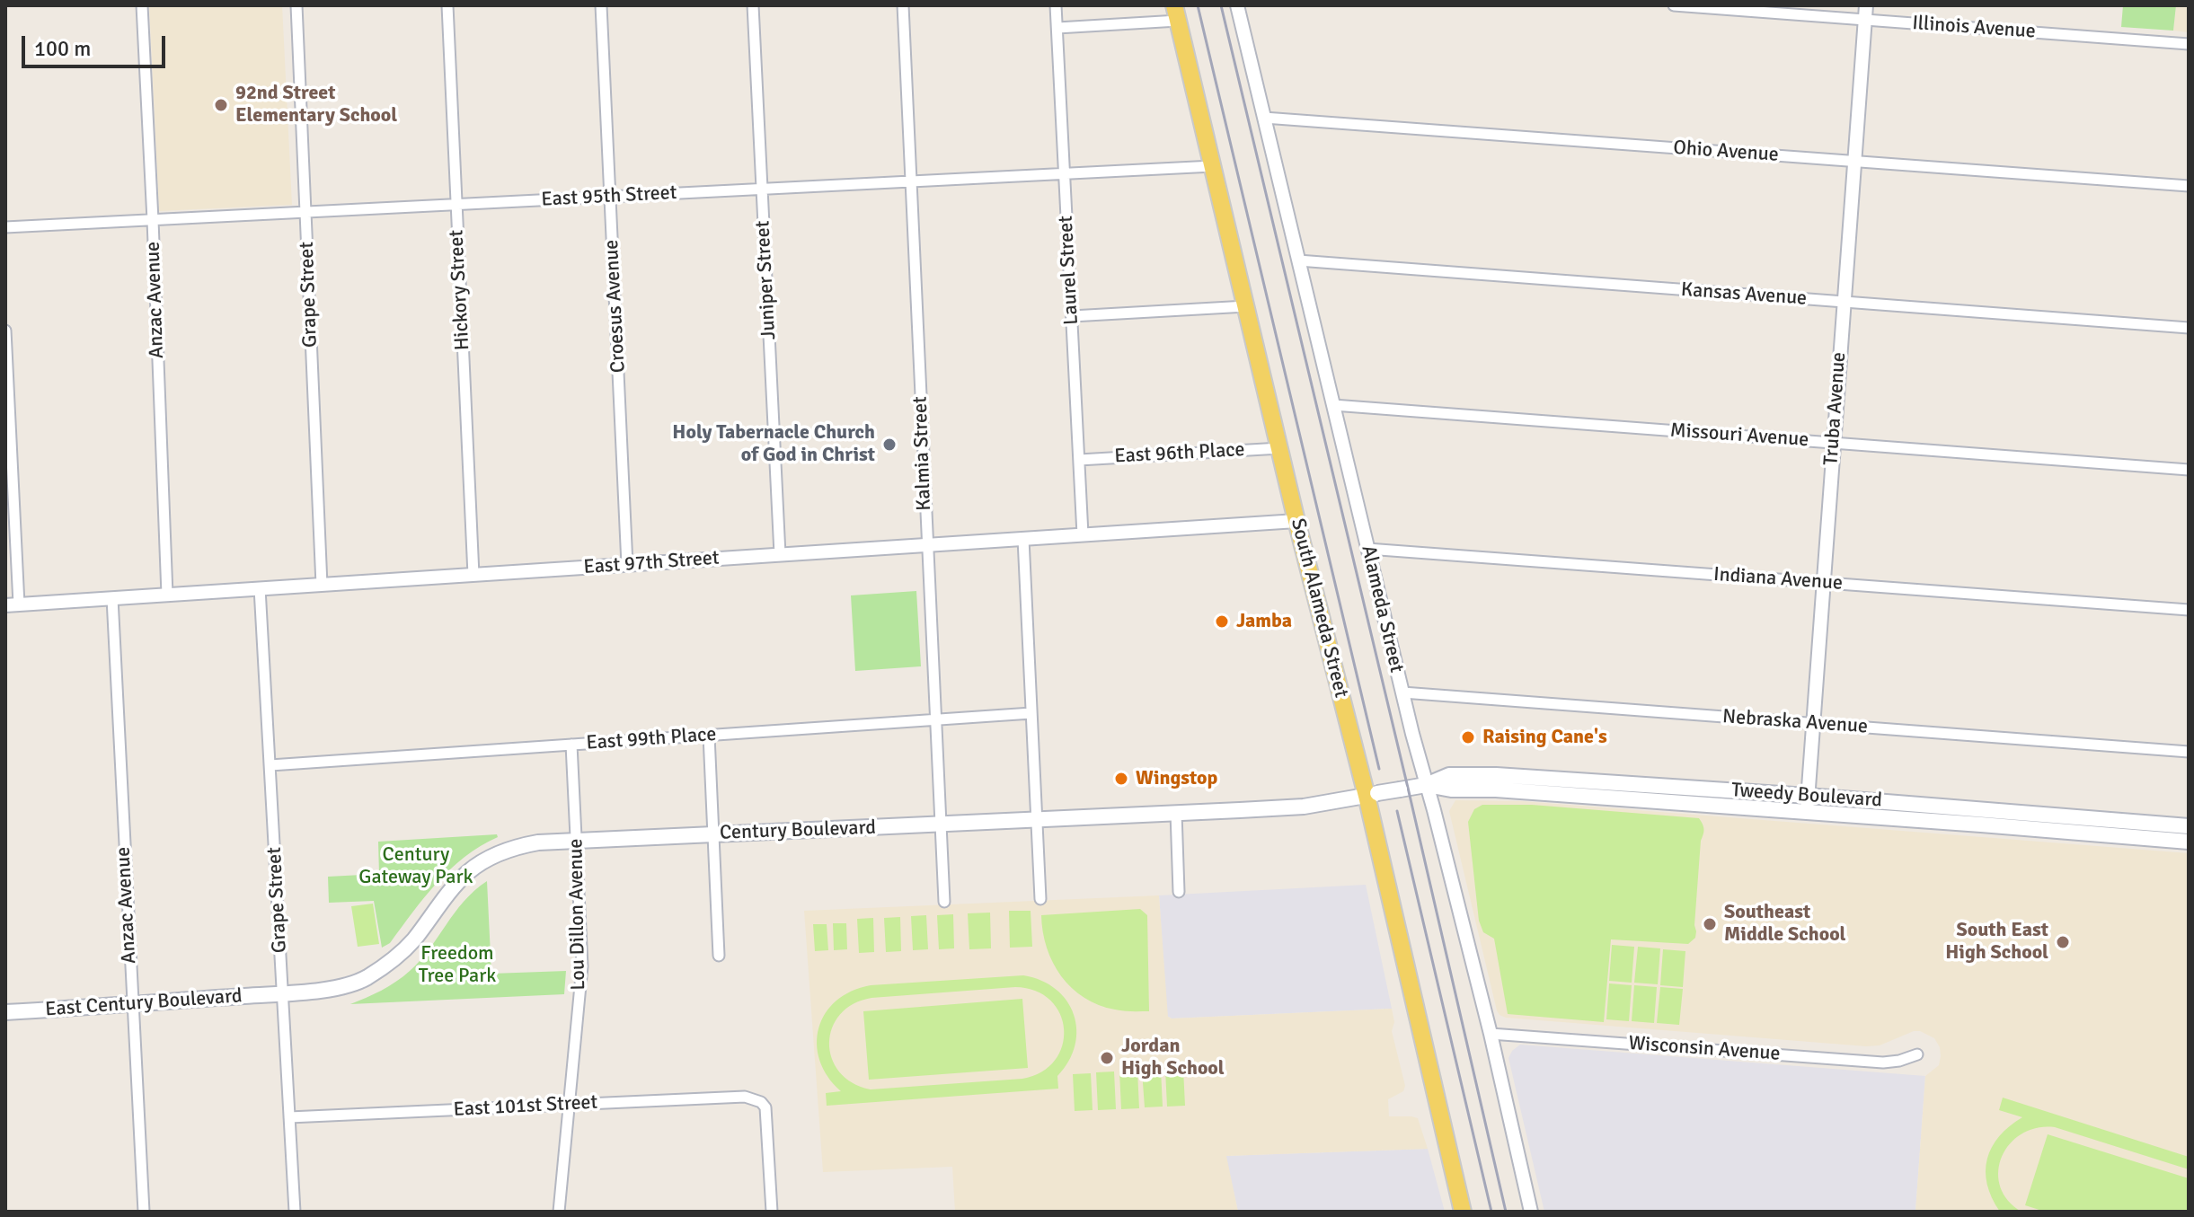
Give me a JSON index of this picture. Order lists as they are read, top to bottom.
{
  "streets": {
    "main road": [
      "South Alameda Street",
      "Tweedy Boulevard",
      "Century Boulevard",
      "East Century Boulevard"
    ],
    "street": [
      "Illinois Avenue",
      "Ohio Avenue",
      "East 95th Street",
      "Laurel Street",
      "Juniper Street",
      "Hickory Street",
      "Grape Street",
      "Kansas Avenue",
      "Anzac Avenue",
      "Croesus Avenue",
      "Truba Avenue",
      "Missouri Avenue",
      "Kalmia Street",
      "East 96th Place",
      "East 97th Street",
      "Indiana Avenue",
      "Alameda Street",
      "Nebraska Avenue",
      "East 99th Place",
      "Lou Dillon Avenue",
      "Wisconsin Avenue",
      "East 101st Street"
    ]
  },
  "crossings": [
    ["Illinois Avenue", "Truba Avenue"],
    ["Ohio Avenue", "Truba Avenue"],
    ["Ohio Avenue", "Alameda Street"],
    ["East 95th Street", "Laurel Street"],
    ["East 95th Street", "Juniper Street"],
    ["East 95th Street", "Hickory Street"],
    ["East 95th Street", "Grape Street"],
    ["East 95th Street", "Anzac Avenue"],
    ["East 95th Street", "Croesus Avenue"],
    ["East 95th Street", "Kalmia Street"],
    ["East 95th Street", "South Alameda Street"],
    ["Laurel Street", "East 96th Place"],
    ["Laurel Street", "East 97th Street"],
    ["Juniper Street", "East 97th Street"],
    ["Hickory Street", "East 97th Street"],
    ["Grape Street", "East 97th Street"],
    ["Grape Street", "East 99th Place"],
    ["Grape Street", "Century Boulevard"],
    ["Grape Street", "East Century Boulevard"],
    ["Grape Street", "East 101st Street"],
    ["Kansas Avenue", "Truba Avenue"],
    ["Kansas Avenue", "Alameda Street"],
    ["Anzac Avenue", "East 97th Street"],
    ["Anzac Avenue", "East Century Boulevard"],
    ["Croesus Avenue", "East 97th Street"],
    ["Truba Avenue", "Missouri Avenue"],
    ["Truba Avenue", "Indiana Avenue"],
    ["Truba Avenue", "Nebraska Avenue"],
    ["Truba Avenue", "Tweedy Boulevard"],
    ["Missouri Avenue", "Alameda Street"],
    ["Kalmia Street", "East 97th Street"],
    ["Kalmia Street", "East 99th Place"],
    ["Kalmia Street", "Century Boulevard"],
    ["East 96th Place", "South Alameda Street"],
    ["East 97th Street", "South Alameda Street"],
    ["Indiana Avenue", "Alameda Street"],
    ["South Alameda Street", "Tweedy Boulevard"],
    ["South Alameda Street", "Century Boulevard"],
    ["Alameda Street", "Nebraska Avenue"],
    ["Alameda Street", "Tweedy Boulevard"],
    ["Alameda Street", "Wisconsin Avenue"],
    ["East 99th Place", "Lou Dillon Avenue"],
    ["Tweedy Boulevard", "Century Boulevard"],
    ["Century Boulevard", "Lou Dillon Avenue"],
    ["Century Boulevard", "East Century Boulevard"],
    ["Lou Dillon Avenue", "East 101st Street"]
  ],
  "parks": ["Century Gateway Park", "Freedom Tree Park"],
  "places": [
    "92nd Street Elementary School",
    "Holy Tabernacle Church of God in Christ",
    "Jamba",
    "Raising Cane's",
    "Wingstop",
    "Southeast Middle School",
    "South East High School",
    "Jordan High School"
  ],
  "scale_bar": "100 m"
}
